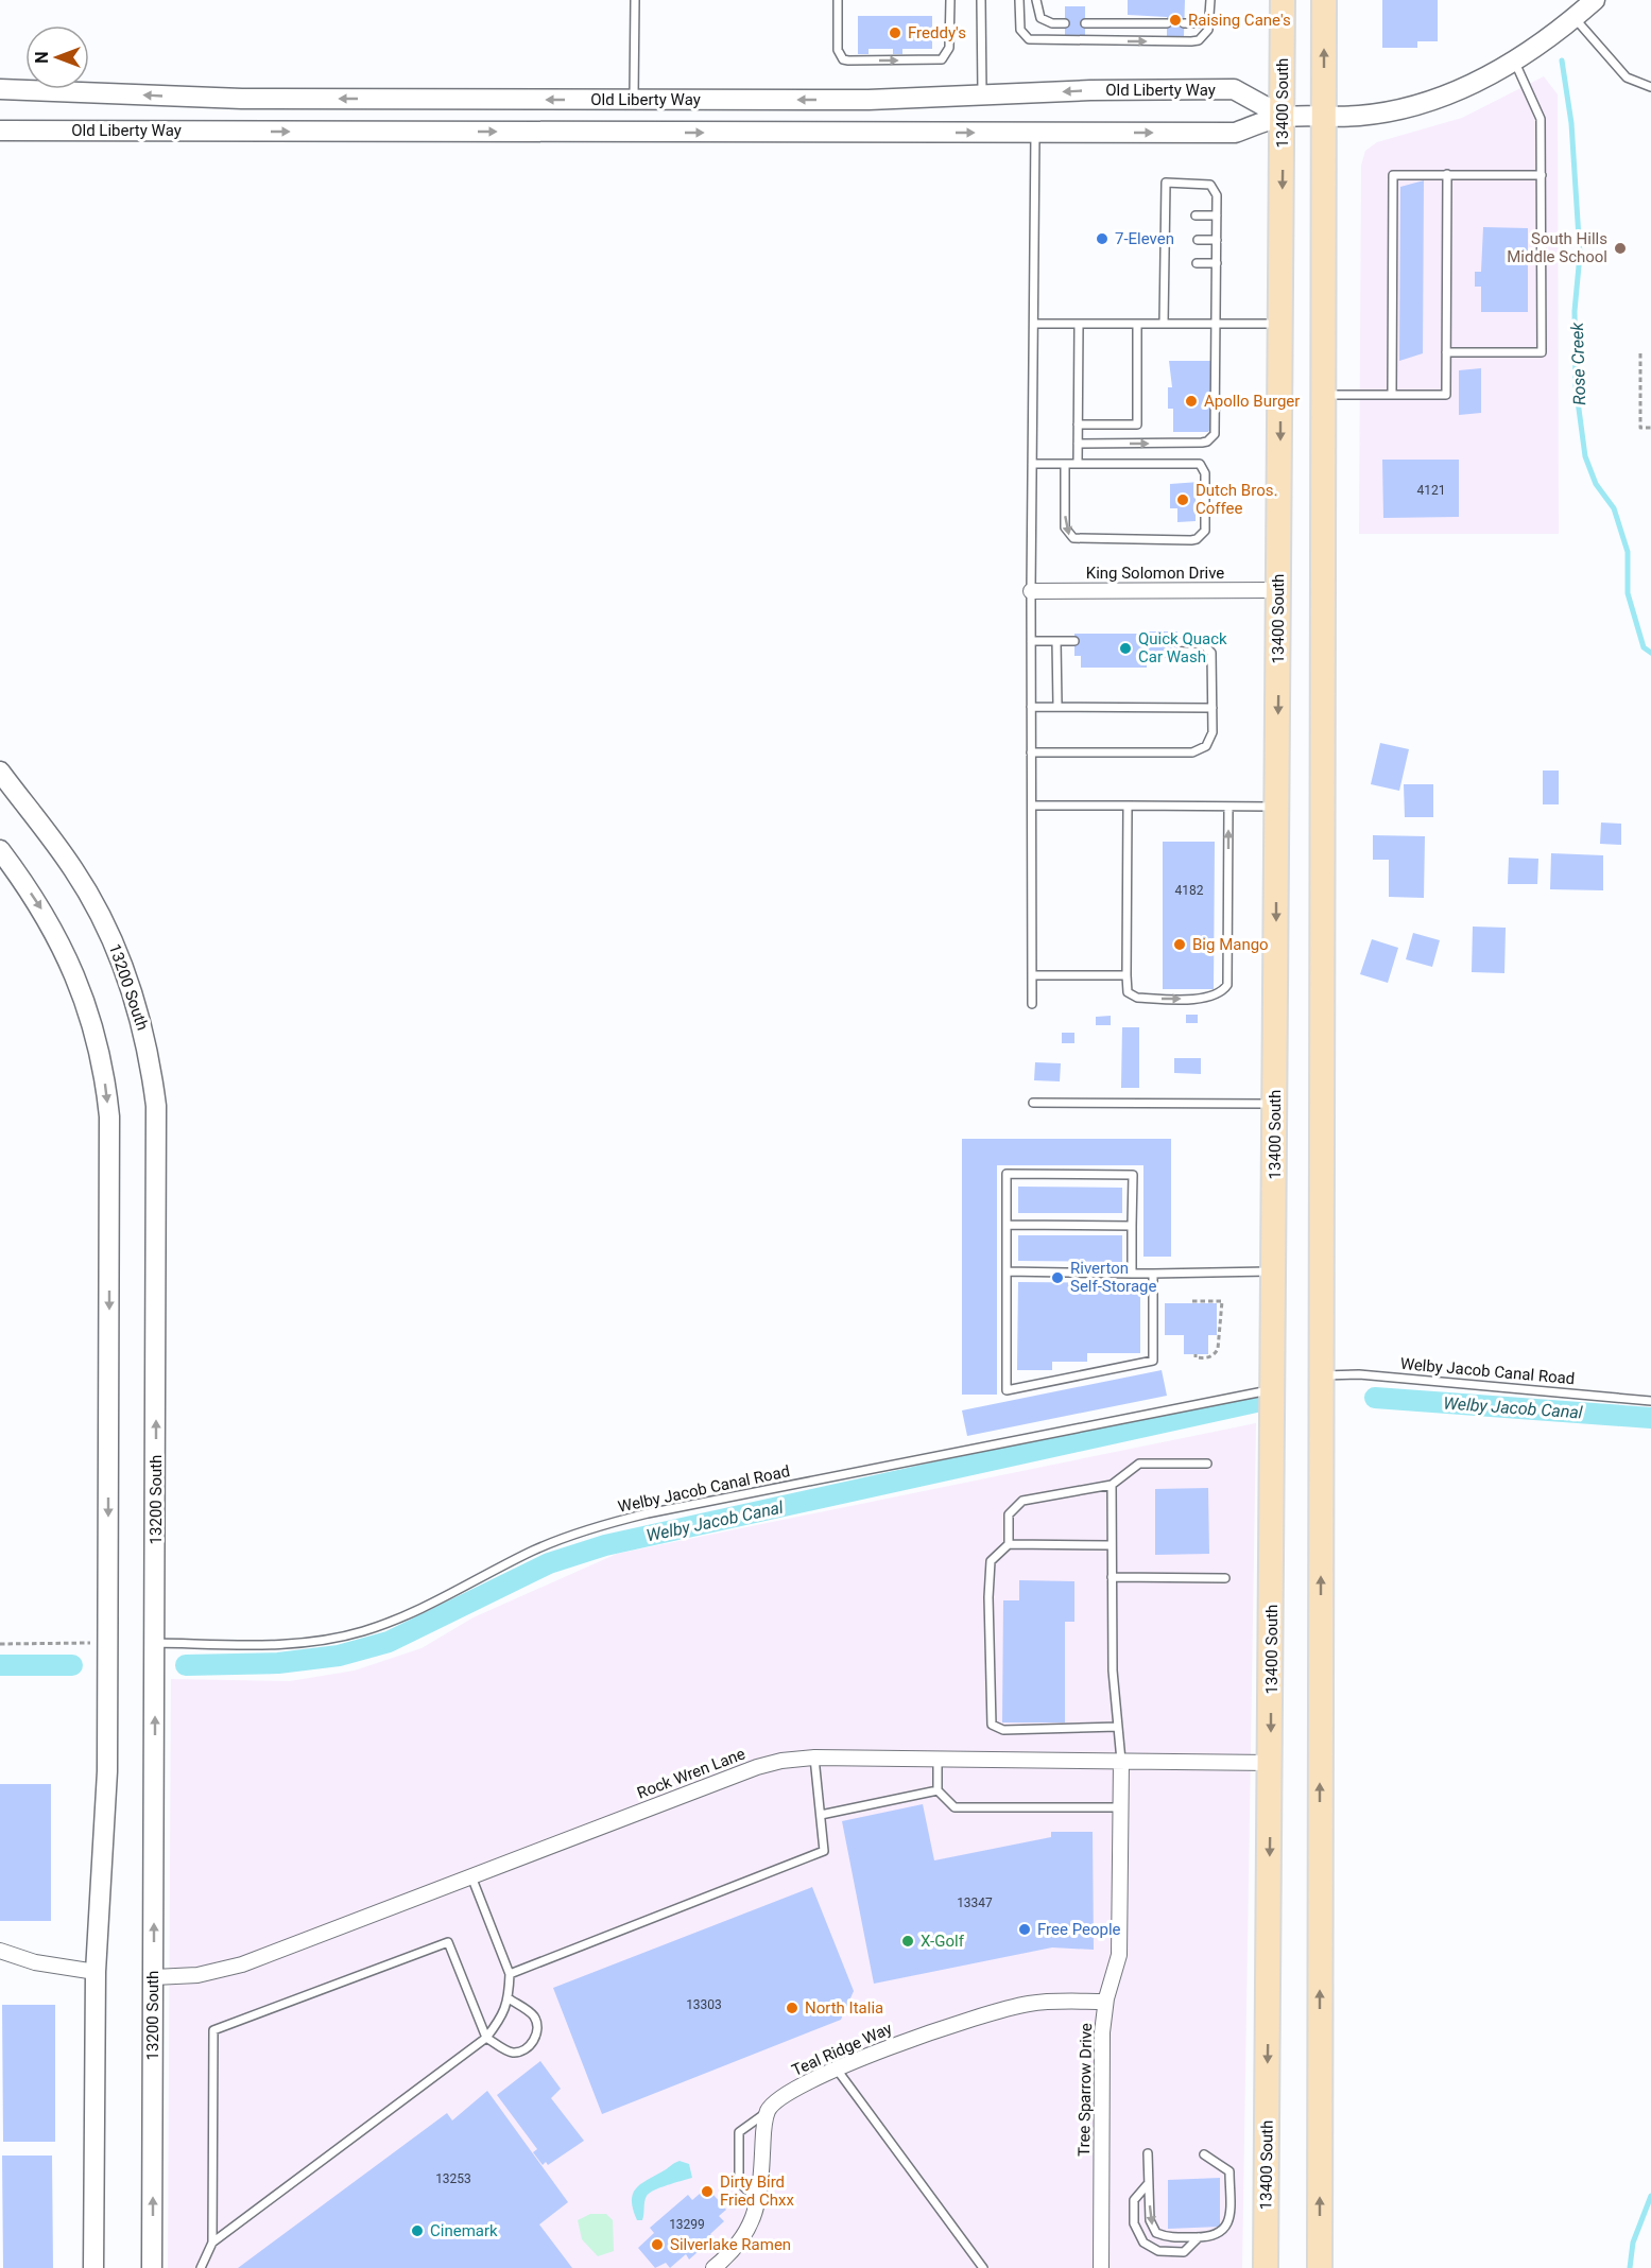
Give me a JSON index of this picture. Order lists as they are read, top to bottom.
{
  "streets": {
    "main road": ["13400 South"],
    "street": [
      "Old Liberty Way",
      "King Solomon Drive",
      "13200 South",
      "Rock Wren Lane",
      "Teal Ridge Way",
      "Tree Sparrow Drive"
    ],
    "lane": ["Welby Jacob Canal Road"]
  },
  "crossings": [
    ["Old Liberty Way", "13400 South"],
    ["13400 South", "King Solomon Drive"],
    ["13400 South", "Welby Jacob Canal Road"],
    ["13400 South", "Rock Wren Lane"],
    ["13200 South", "Welby Jacob Canal Road"],
    ["13200 South", "Rock Wren Lane"],
    ["Rock Wren Lane", "Tree Sparrow Drive"],
    ["Teal Ridge Way", "Tree Sparrow Drive"]
  ],
  "water": ["Rose Creek", "Welby Jacob Canal"],
  "places": [
    "Raising Cane's",
    "Freddy's",
    "7-Eleven",
    "South Hills Middle School",
    "Apollo Burger",
    "Dutch Bros. Coffee",
    "Quick Quack Car Wash",
    "Big Mango",
    "Riverton Self-Storage",
    "Free People",
    "X-Golf",
    "North Italia",
    "Dirty Bird Fried Chxx",
    "Cinemark",
    "Silverlake Ramen"
  ],
  "house_numbers": [
    "4121",
    "4182",
    "13347",
    "13303",
    "13253",
    "13299"
  ],
  "north": "left"
}
